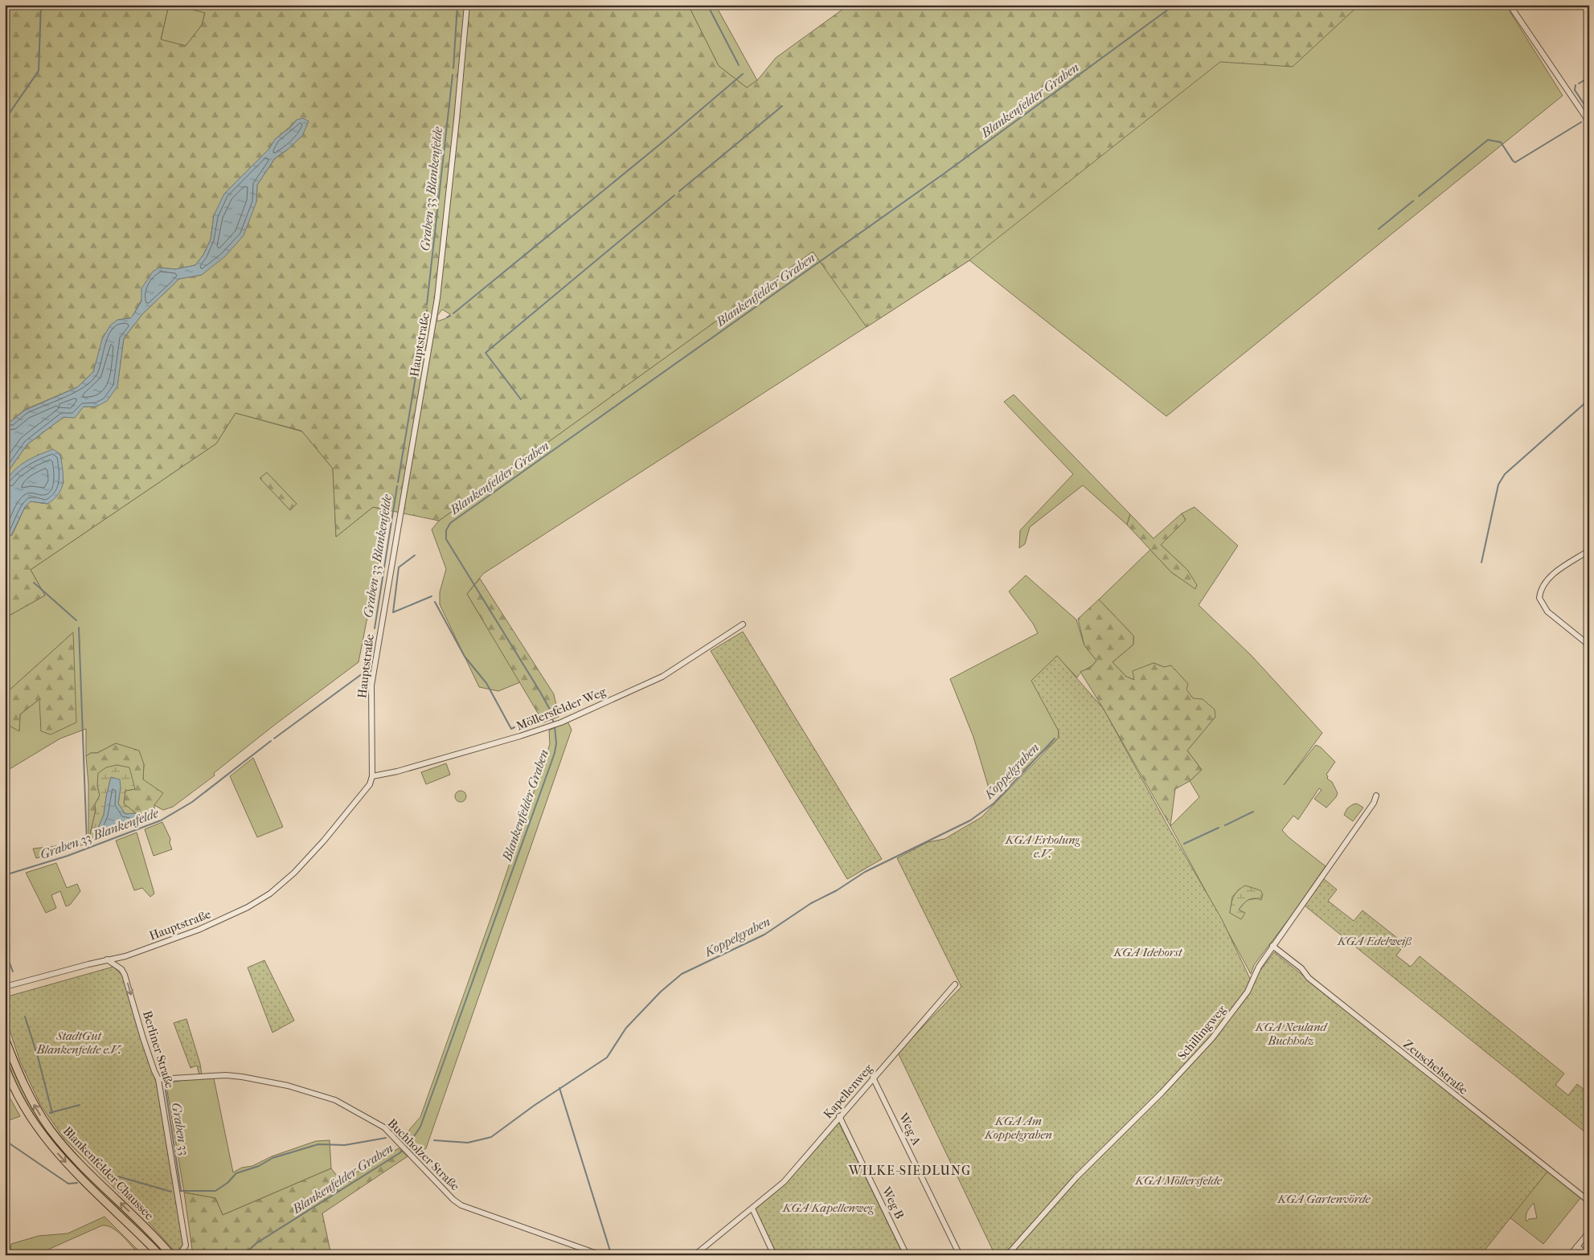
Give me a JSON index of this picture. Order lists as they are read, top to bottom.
{
  "streets": {
    "main road": ["Blankenfelder Chaussee"],
    "street": [
      "Hauptstraße",
      "Möllersfelder Weg",
      "Schillingweg",
      "Berliner Straße",
      "Zeuschelstraße",
      "Kapellenweg",
      "Weg A",
      "Buchholzer Straße",
      "Weg B"
    ]
  },
  "crossings": [
    ["Hauptstraße", "Möllersfelder Weg"],
    ["Schillingweg", "Zeuschelstraße"],
    ["Berliner Straße", "Buchholzer Straße"],
    ["Kapellenweg", "Weg A"],
    ["Kapellenweg", "Weg B"]
  ],
  "one_way": ["Berliner Straße"],
  "districts": ["WILKE-SIEDLUNG"],
  "water": [
    "Blankenfelder Graben",
    "Graben 33 Blankenfelde",
    "Koppelgraben",
    "Graben 33"
  ],
  "parks": [
    "KGA Erholung e.V.",
    "KGA Edelweiß",
    "KGA Idehorst",
    "KGA Neuland Buchholz",
    "StadtGut Blankenfelde e.V.",
    "KGA Am Koppelgraben",
    "KGA Möllersfelde",
    "KGA Gartenvörde",
    "KGA Kapellenweg"
  ]
}
